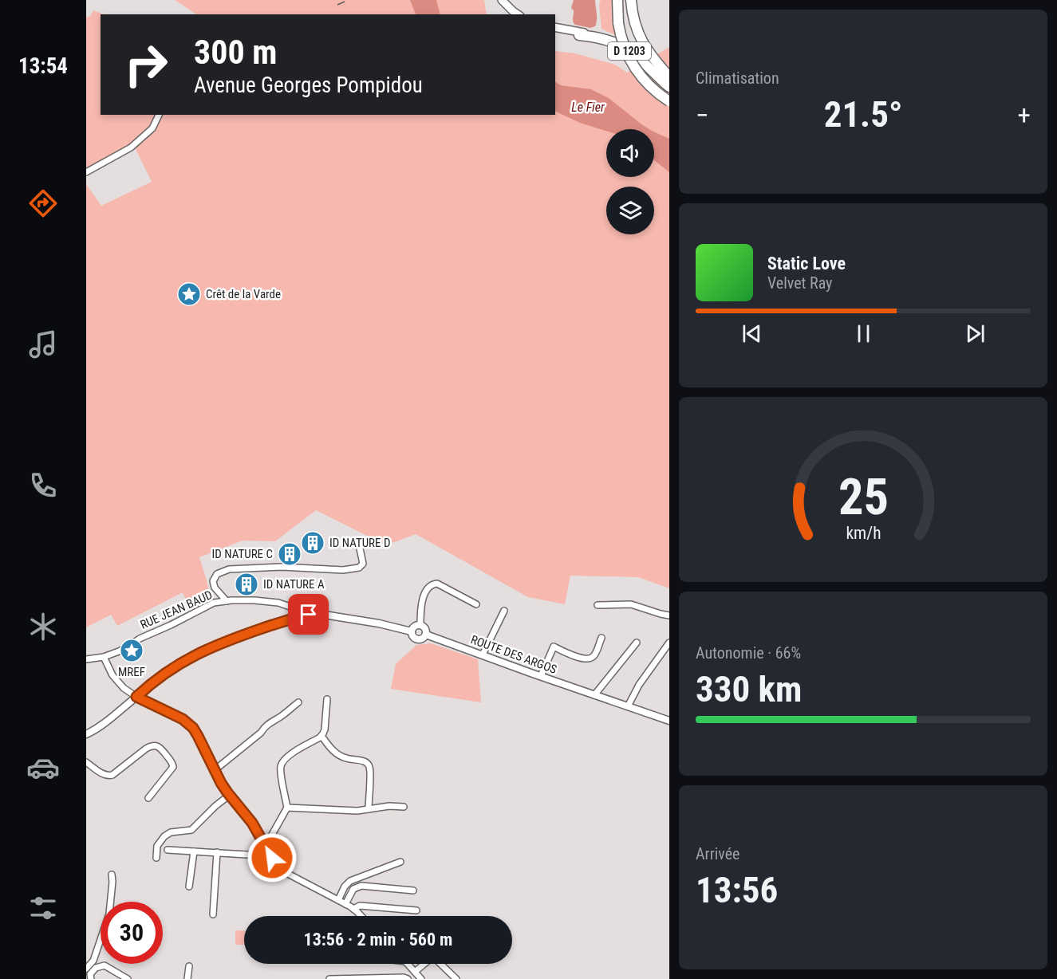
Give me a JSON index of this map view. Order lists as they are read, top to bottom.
{
  "streets": {
    "highway": ["D 1203"],
    "street": ["RUE JEAN BAUD", "ROUTE DES ARGOS"]
  },
  "water": ["Le Fier"],
  "places": {
    "place": ["Crêt de la Varde", "MREF"],
    "building": ["ID NATURE D", "ID NATURE C", "ID NATURE A"]
  },
  "page": {
    "tabs": "13:54",
    "tile": [
      "Climatisation",
      ["Autonomie · 66%", "330 km"],
      ["Arrivée", "13:56"]
    ],
    "turn": ["300 m", "Avenue Georges Pompidou"],
    "heat": ["−", "21.5°", "+"],
    "song": ["Static Love", "Velvet Ray"],
    "limit": "30",
    "trip": "13:56 · 2 min · 560 m",
    "gauge": ["25", "km/h"]
  }
}
